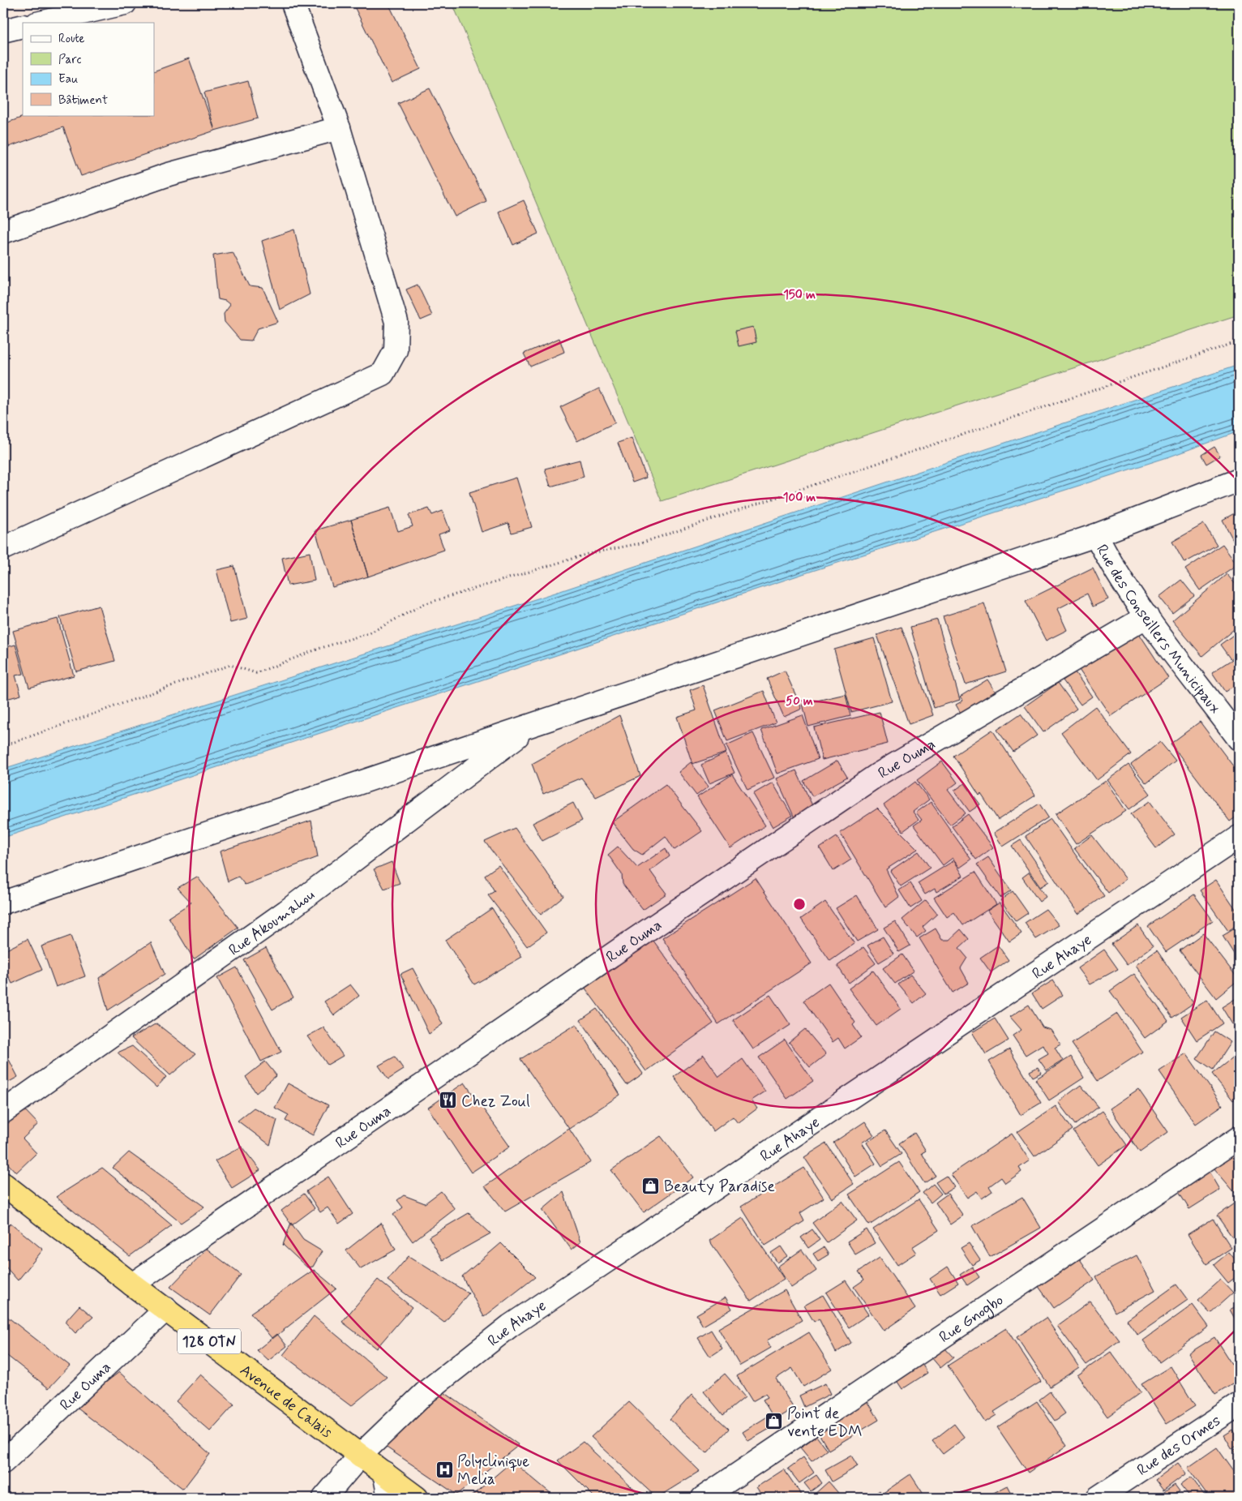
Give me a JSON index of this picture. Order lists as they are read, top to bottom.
{
  "streets": {
    "highway": ["128 OTN", "Avenue de Calais"],
    "street": [
      "Rue des Conseillers Municipaux",
      "Rue Ouma",
      "Rue Akoumahou",
      "Rue Ahaye",
      "Rue Gnogbo",
      "Rue des Ormes"
    ]
  },
  "crossings": [
    ["Rue des Conseillers Municipaux", "Rue Ouma"],
    ["Rue Ouma", "Avenue de Calais"],
    ["Rue Ahaye", "Avenue de Calais"]
  ],
  "places": {
    "restaurant": ["Chez Zoul"],
    "shop": ["Beauty Paradise", "Point de vente EDM"],
    "hospital": ["Polyclinique Melia"]
  },
  "legend": [
    "Route",
    "Parc",
    "Eau",
    "Bâtiment"
  ],
  "rings": ["150 m", "100 m", "50 m"]
}
